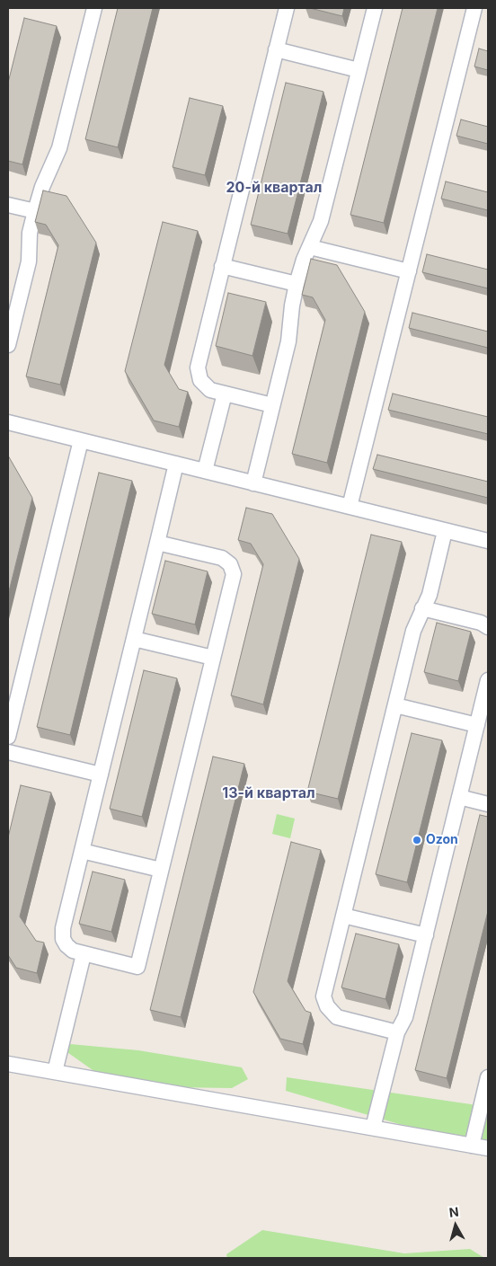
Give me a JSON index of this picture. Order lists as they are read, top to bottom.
{
  "districts": ["20-й квартал", "13-й квартал"],
  "places": ["Ozon"],
  "north": "top"
}
